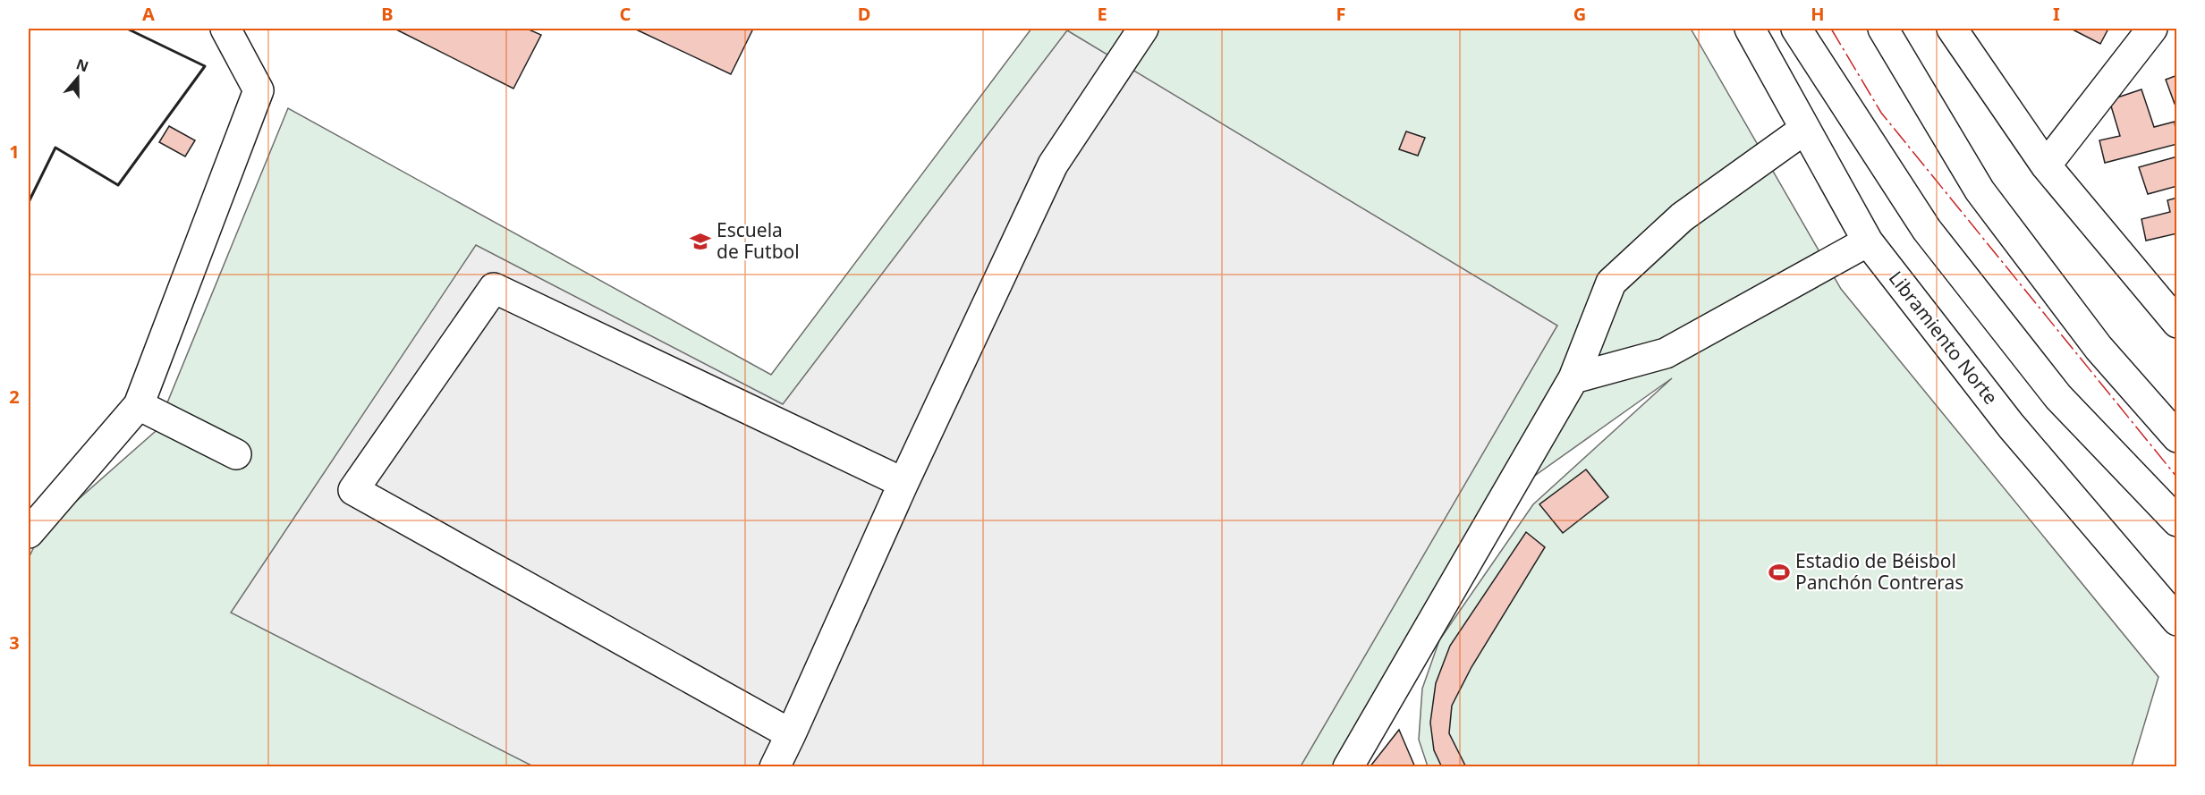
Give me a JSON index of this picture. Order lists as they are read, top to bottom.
{
  "streets": {
    "main road": ["Libramiento Norte"]
  },
  "places": {
    "school or university": ["Escuela de Futbol"],
    "sports": ["Estadio de Béisbol Panchón Contreras"]
  },
  "north": "top",
  "grid": {
    "columns": [
      "A",
      "B",
      "C",
      "D",
      "E",
      "F",
      "G",
      "H",
      "I"
    ],
    "rows": ["1", "2", "3"]
  }
}
